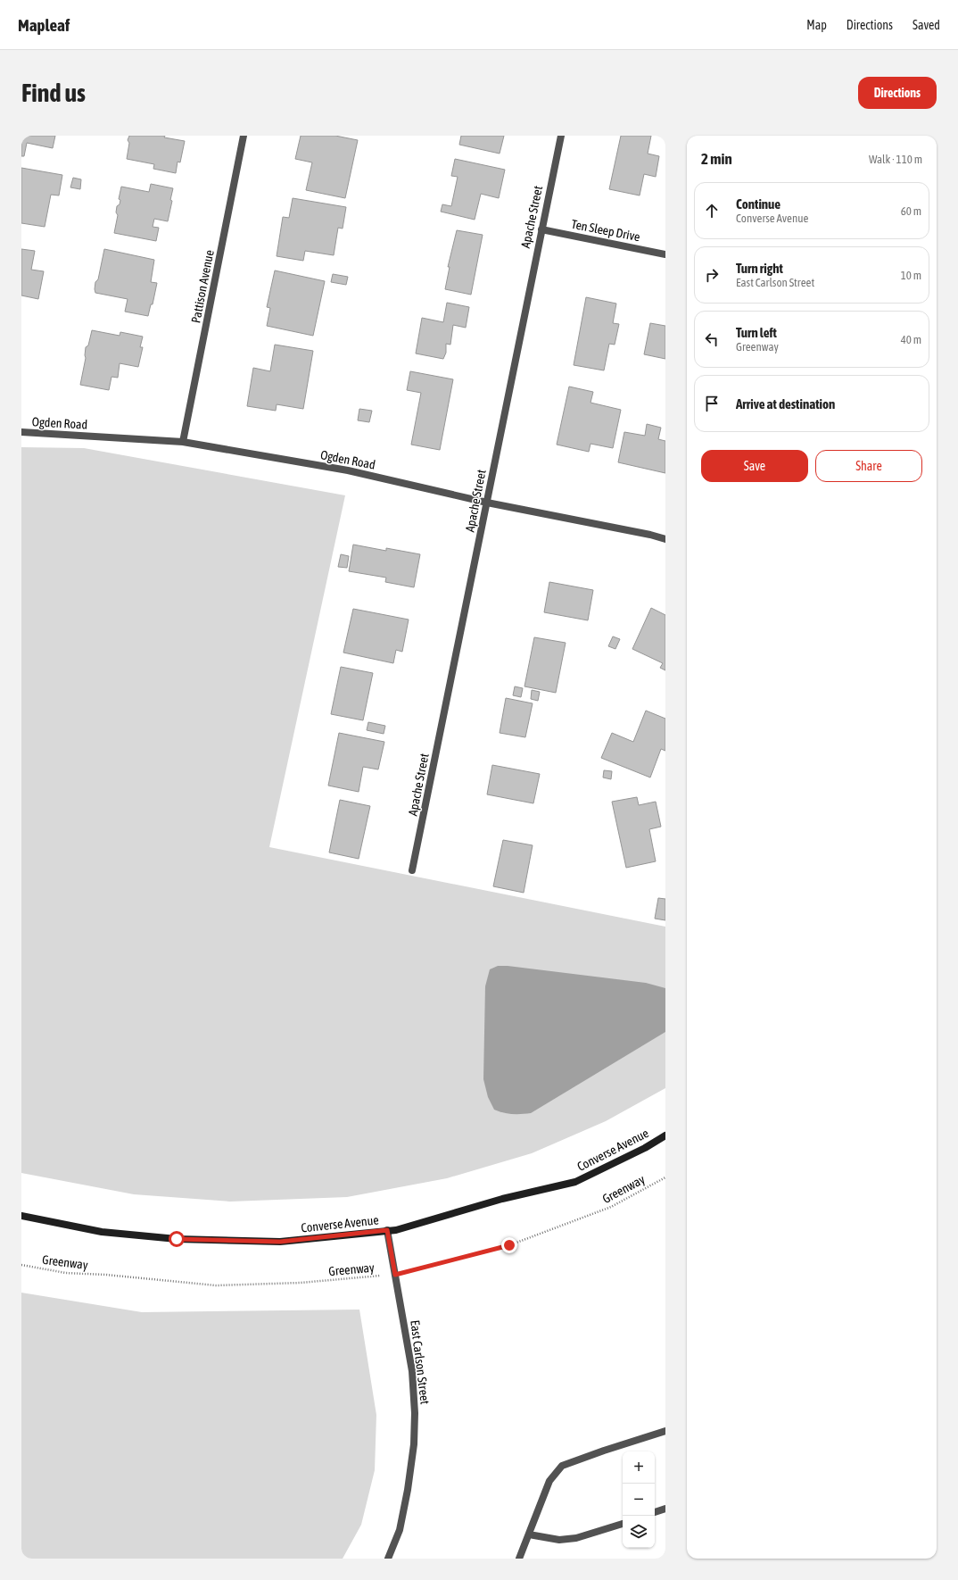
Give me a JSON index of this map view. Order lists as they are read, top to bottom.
{
  "streets": {
    "main road": ["Converse Avenue"],
    "street": [
      "Apache Street",
      "Ten Sleep Drive",
      "Pattison Avenue",
      "Ogden Road",
      "East Carlson Street"
    ],
    "path": ["Greenway"]
  },
  "crossings": [
    ["Apache Street", "Ten Sleep Drive"],
    ["Apache Street", "Ogden Road"],
    ["Pattison Avenue", "Ogden Road"],
    ["Converse Avenue", "East Carlson Street"],
    ["Greenway", "East Carlson Street"]
  ],
  "page": {
    "header": "Mapleaf",
    "nav": ["Map", "Directions", "Saved"],
    "buttons": [
      "Directions",
      ["Save", "Share"]
    ],
    "title": "Find us",
    "heading": ["2 min", "Walk · 110 m"],
    "list": [
      ["Continue", "Converse Avenue", "60 m"],
      ["Turn right", "East Carlson Street", "10 m"],
      ["Turn left", "Greenway", "40 m"],
      "Arrive at destination"
    ],
    "map_buttons": ["+", "−"]
  }
}
